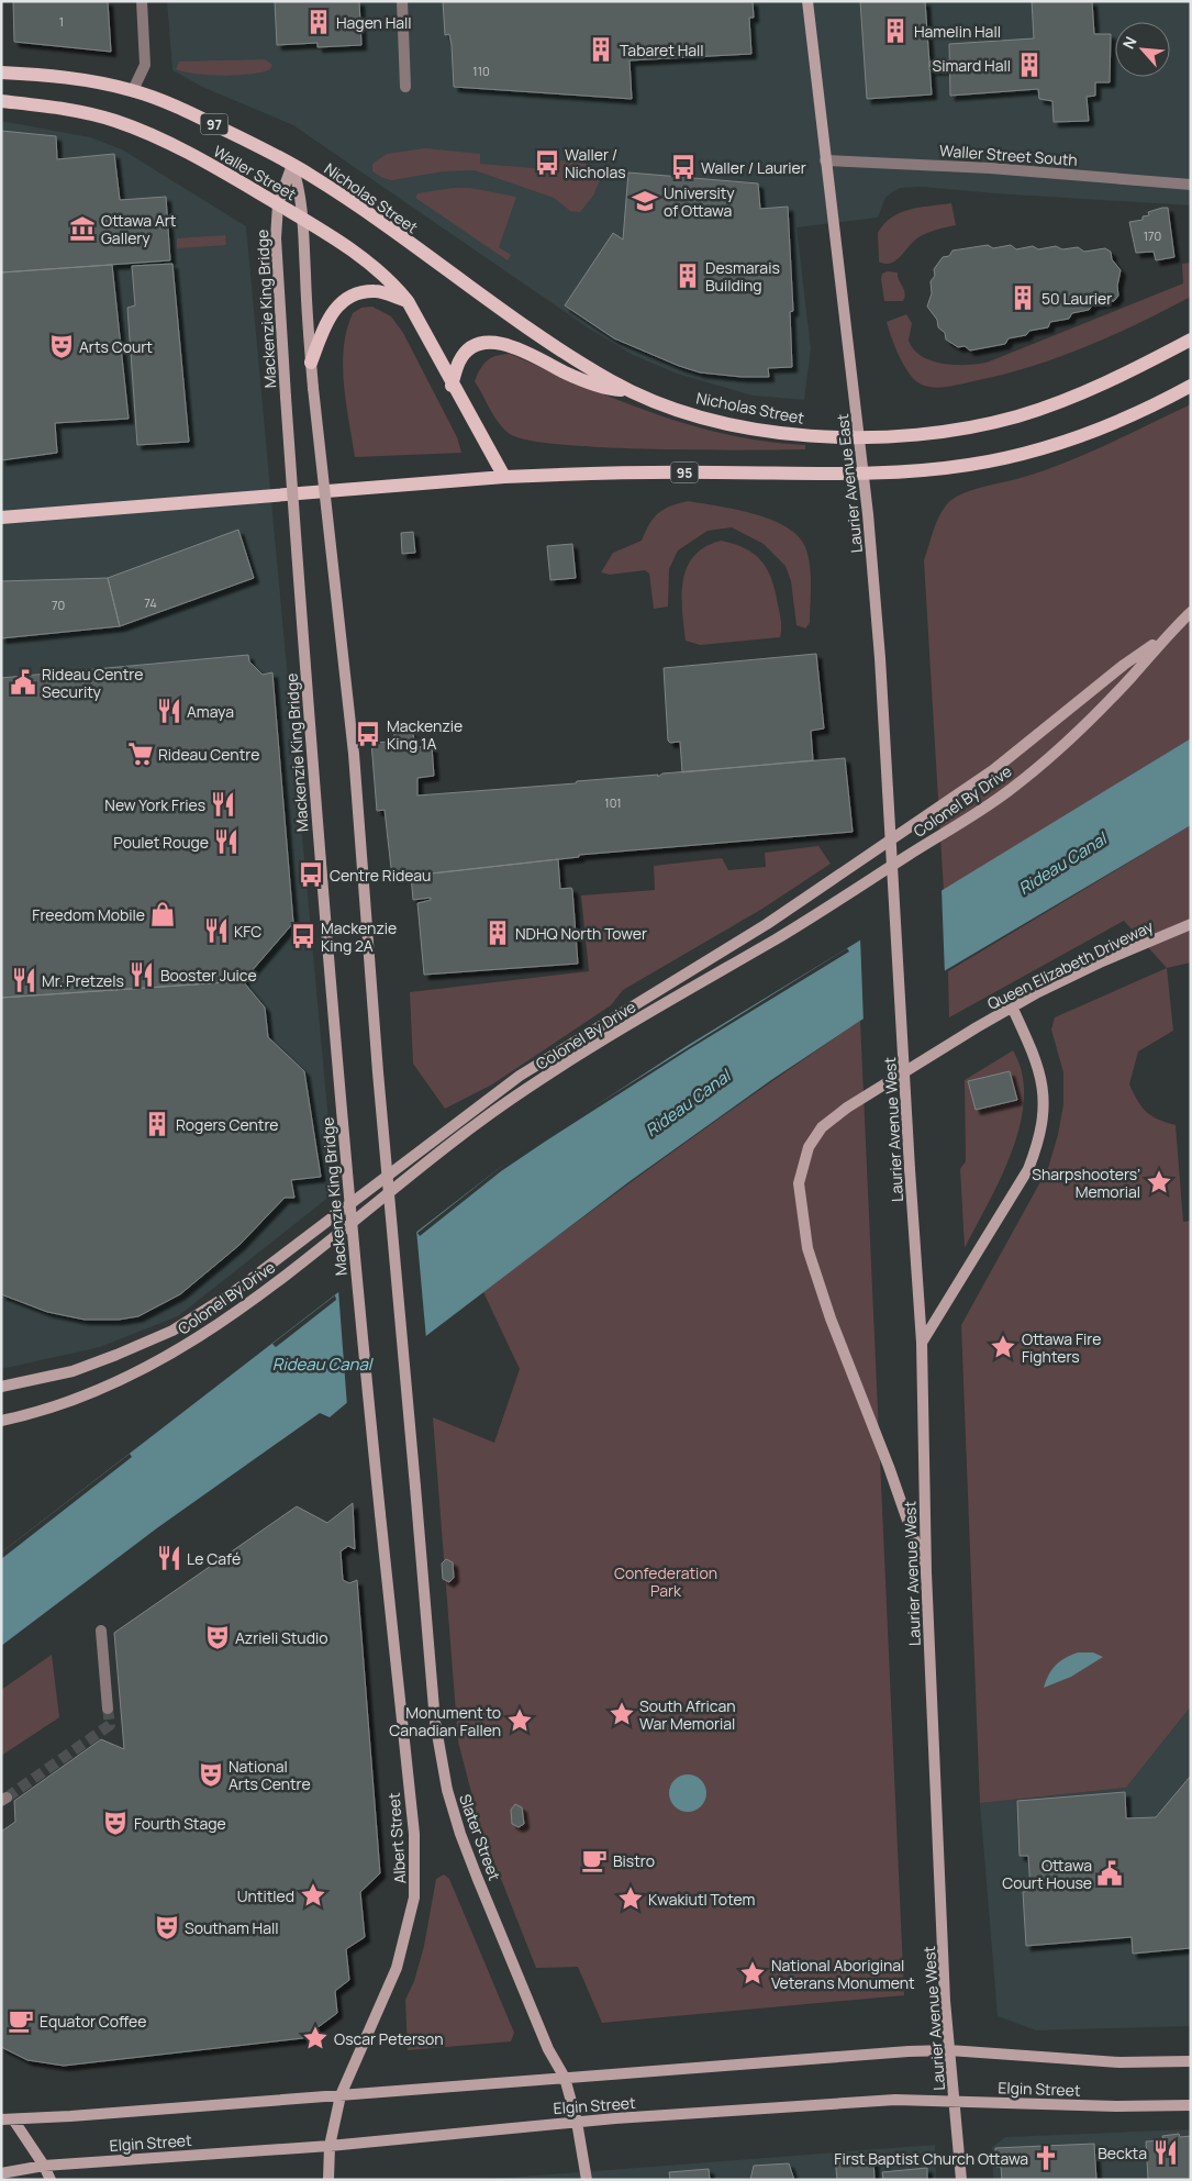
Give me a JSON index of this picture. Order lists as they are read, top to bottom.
{
  "streets": {
    "main road": [
      "97",
      "Waller Street",
      "Nicholas Street",
      "Mackenzie King Bridge",
      "95",
      "Laurier Avenue East",
      "Colonel By Drive",
      "Queen Elizabeth Driveway",
      "Laurier Avenue West",
      "Slater Street",
      "Albert Street",
      "Elgin Street"
    ],
    "street": ["Waller Street South"]
  },
  "crossings": [
    ["Waller Street South", "Laurier Avenue East"],
    ["Waller Street", "Nicholas Street"],
    ["Waller Street", "Mackenzie King Bridge"],
    ["Nicholas Street", "Mackenzie King Bridge"],
    ["Nicholas Street", "Laurier Avenue East"],
    ["Mackenzie King Bridge", "Albert Street"],
    ["95", "Laurier Avenue East"],
    ["Laurier Avenue East", "Laurier Avenue West"],
    ["Queen Elizabeth Driveway", "Laurier Avenue West"],
    ["Laurier Avenue West", "Elgin Street"],
    ["Slater Street", "Elgin Street"],
    ["Albert Street", "Elgin Street"]
  ],
  "water": ["Rideau Canal"],
  "parks": ["Confederation Park"],
  "places": {
    "building": [
      "Hagen Hall",
      "Hamelin Hall",
      "Tabaret Hall",
      "Simard Hall",
      "Desmarais Building",
      "50 Laurier",
      "NDHQ North Tower",
      "Rogers Centre"
    ],
    "bus stop": [
      "Waller / Nicholas",
      "Waller / Laurier",
      "Mackenzie King 1A",
      "Centre Rideau",
      "Mackenzie King 2A"
    ],
    "school or university": ["University of Ottawa"],
    "museum": ["Ottawa Art Gallery"],
    "theatre": [
      "Arts Court",
      "Azrieli Studio",
      "National Arts Centre",
      "Fourth Stage",
      "Southam Hall"
    ],
    "public building": ["Rideau Centre Security", "Ottawa Court House"],
    "restaurant": [
      "Amaya",
      "New York Fries",
      "Poulet Rouge",
      "KFC",
      "Booster Juice",
      "Mr. Pretzels",
      "Le Café",
      "Beckta"
    ],
    "supermarket": ["Rideau Centre"],
    "shop": ["Freedom Mobile"],
    "place": [
      "Sharpshooters’ Memorial",
      "Ottawa Fire Fighters",
      "South African War Memorial",
      "Monument to Canadian Fallen",
      "Untitled",
      "Kwakiutl Totem",
      "National Aboriginal Veterans Monument",
      "Oscar Peterson"
    ],
    "cafe": ["Bistro", "Equator Coffee"],
    "church": ["First Baptist Church Ottawa"]
  },
  "house_numbers": [
    "1",
    "110",
    "170",
    "74",
    "70",
    "101"
  ],
  "north": "top left"
}
